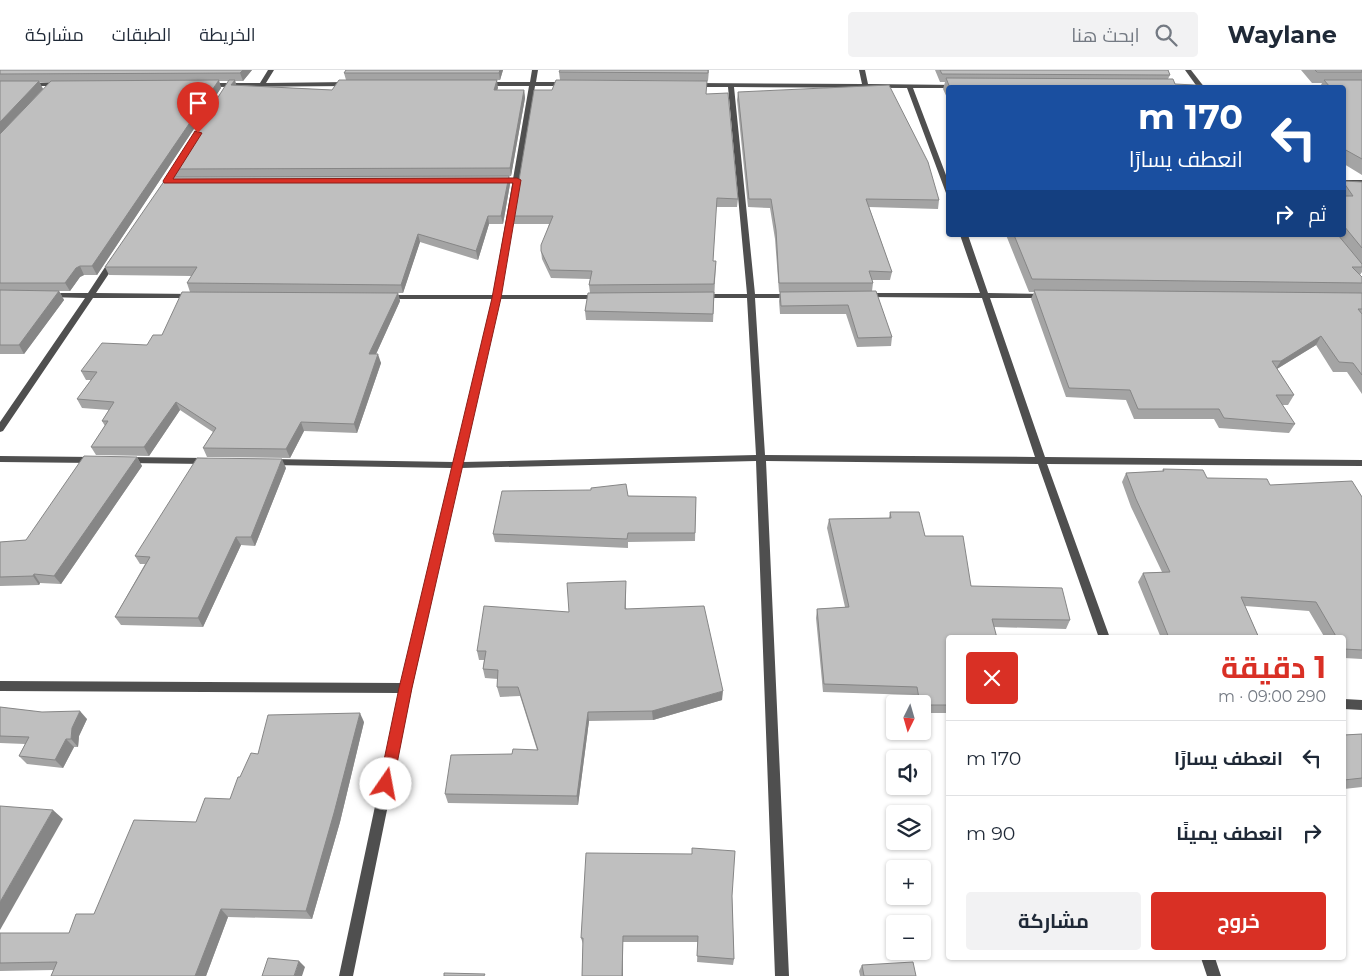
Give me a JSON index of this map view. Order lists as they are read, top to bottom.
{
  "north": "bottom",
  "page": {
    "header": "Waylane",
    "search": "ابحث هنا",
    "nav": ["الخريطة", "الطبقات", "مشاركة"],
    "turn": ["170 m", "انعطف يسارًا"],
    "then": "ثم",
    "heading": ["1 دقيقة", "290 m · 09:00"],
    "map_buttons": ["+", "−"],
    "list": [
      {
        "name": "انعطف يسارًا",
        "value": "170 m"
      },
      {
        "name": "انعطف يمينًا",
        "value": "90 m"
      }
    ],
    "buttons": ["خروج", "مشاركة"]
  }
}
